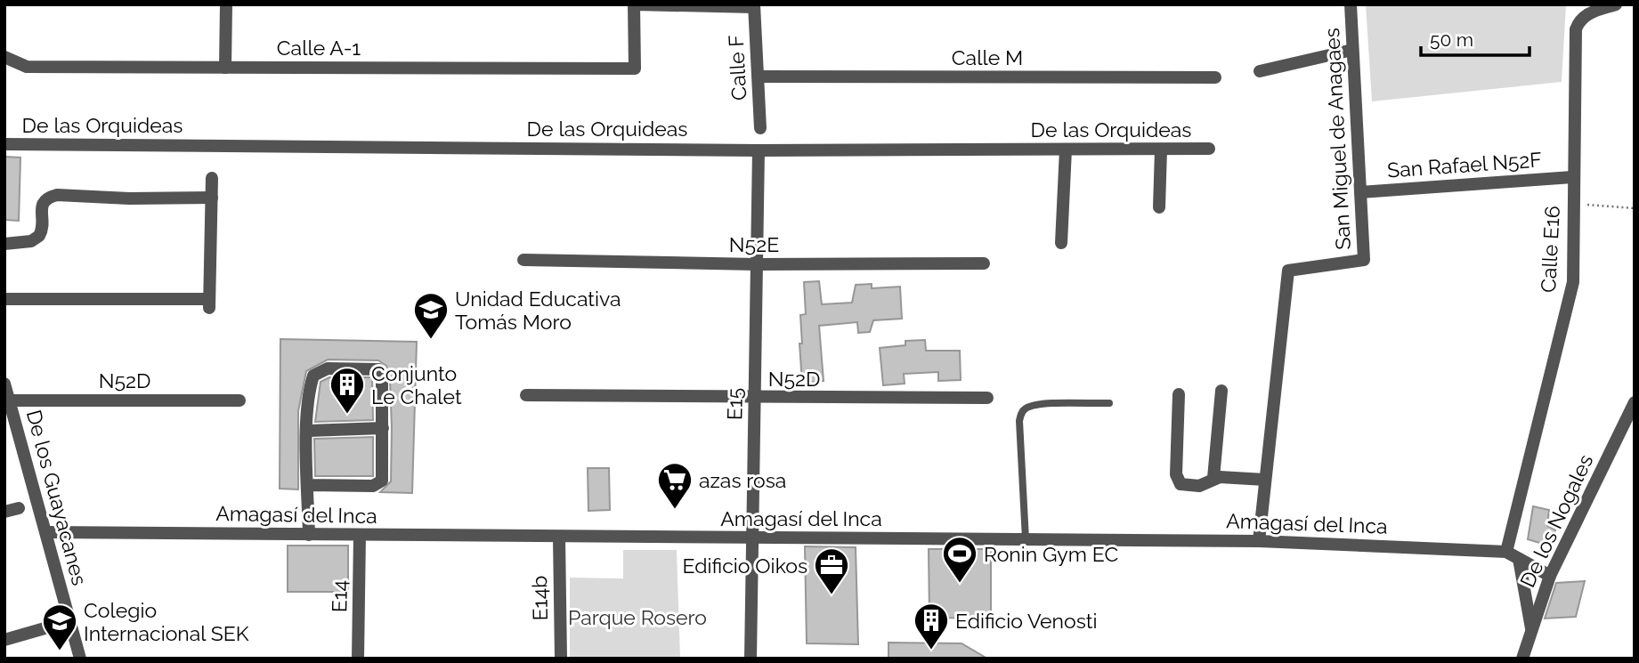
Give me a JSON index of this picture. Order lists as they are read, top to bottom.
{
  "streets": {
    "street": [
      "Calle A-1",
      "Calle M",
      "Calle F",
      "De las Orquideas",
      "San Miguel de Anagaes",
      "San Rafael N52F",
      "N52E",
      "Calle E16",
      "N52D",
      "E15",
      "De los Guayacanes",
      "Amagasí del Inca",
      "De los Nogales",
      "E14",
      "E14b"
    ]
  },
  "crossings": [
    ["Calle M", "Calle F"],
    ["De las Orquideas", "E15"],
    ["San Miguel de Anagaes", "San Rafael N52F"],
    ["San Miguel de Anagaes", "Amagasí del Inca"],
    ["San Rafael N52F", "Calle E16"],
    ["N52E", "E15"],
    ["Calle E16", "Amagasí del Inca"],
    ["N52D", "E15"],
    ["N52D", "De los Guayacanes"],
    ["E15", "Amagasí del Inca"],
    ["De los Guayacanes", "Amagasí del Inca"],
    ["Amagasí del Inca", "De los Nogales"],
    ["Amagasí del Inca", "E14"],
    ["Amagasí del Inca", "E14b"]
  ],
  "parks": ["Parque Rosero"],
  "places": {
    "school or university": ["Unidad Educativa Tomás Moro", "Colegio Internacional SEK"],
    "building": ["Conjunto Le Chalet", "Edificio Venosti"],
    "supermarket": ["azas rosa"],
    "sports": ["Ronin Gym EC"],
    "office": ["Edificio Oikos"]
  },
  "scale_bar": "50 m"
}
